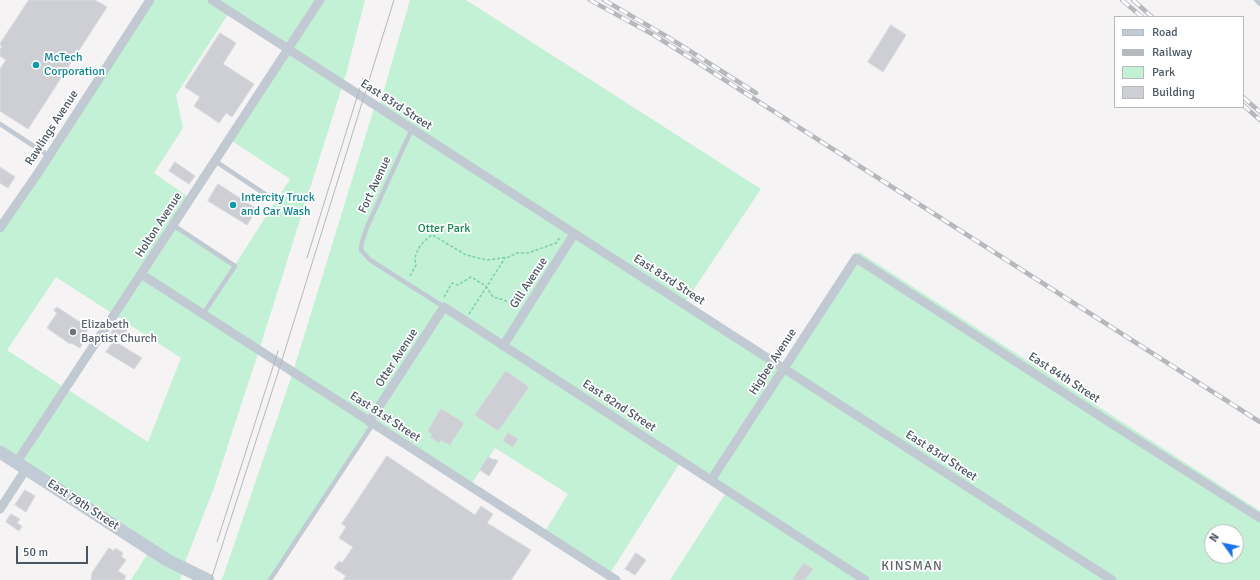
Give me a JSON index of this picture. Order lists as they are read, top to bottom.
{
  "streets": {
    "main road": ["East 79th Street"],
    "street": [
      "East 83rd Street",
      "Rawlings Avenue",
      "Holton Avenue",
      "Gill Avenue",
      "Otter Avenue",
      "Higbee Avenue",
      "East 84th Street",
      "East 82nd Street",
      "East 81st Street"
    ],
    "lane": ["Fort Avenue"]
  },
  "crossings": [
    ["East 83rd Street", "Fort Avenue"],
    ["East 83rd Street", "Holton Avenue"],
    ["East 83rd Street", "Gill Avenue"],
    ["East 83rd Street", "Higbee Avenue"],
    ["Fort Avenue", "East 82nd Street"],
    ["Holton Avenue", "East 81st Street"],
    ["Holton Avenue", "East 79th Street"],
    ["Gill Avenue", "East 82nd Street"],
    ["Otter Avenue", "East 82nd Street"],
    ["Otter Avenue", "East 81st Street"],
    ["Higbee Avenue", "East 84th Street"],
    ["Higbee Avenue", "East 82nd Street"]
  ],
  "districts": ["KINSMAN"],
  "parks": ["Otter Park"],
  "places": ["McTech Corporation", "Intercity Truck and Car Wash", "Elizabeth Baptist Church"],
  "legend": [
    "Road",
    "Railway",
    "Park",
    "Building"
  ],
  "scale_bar": "50 m",
  "north": "top left"
}
